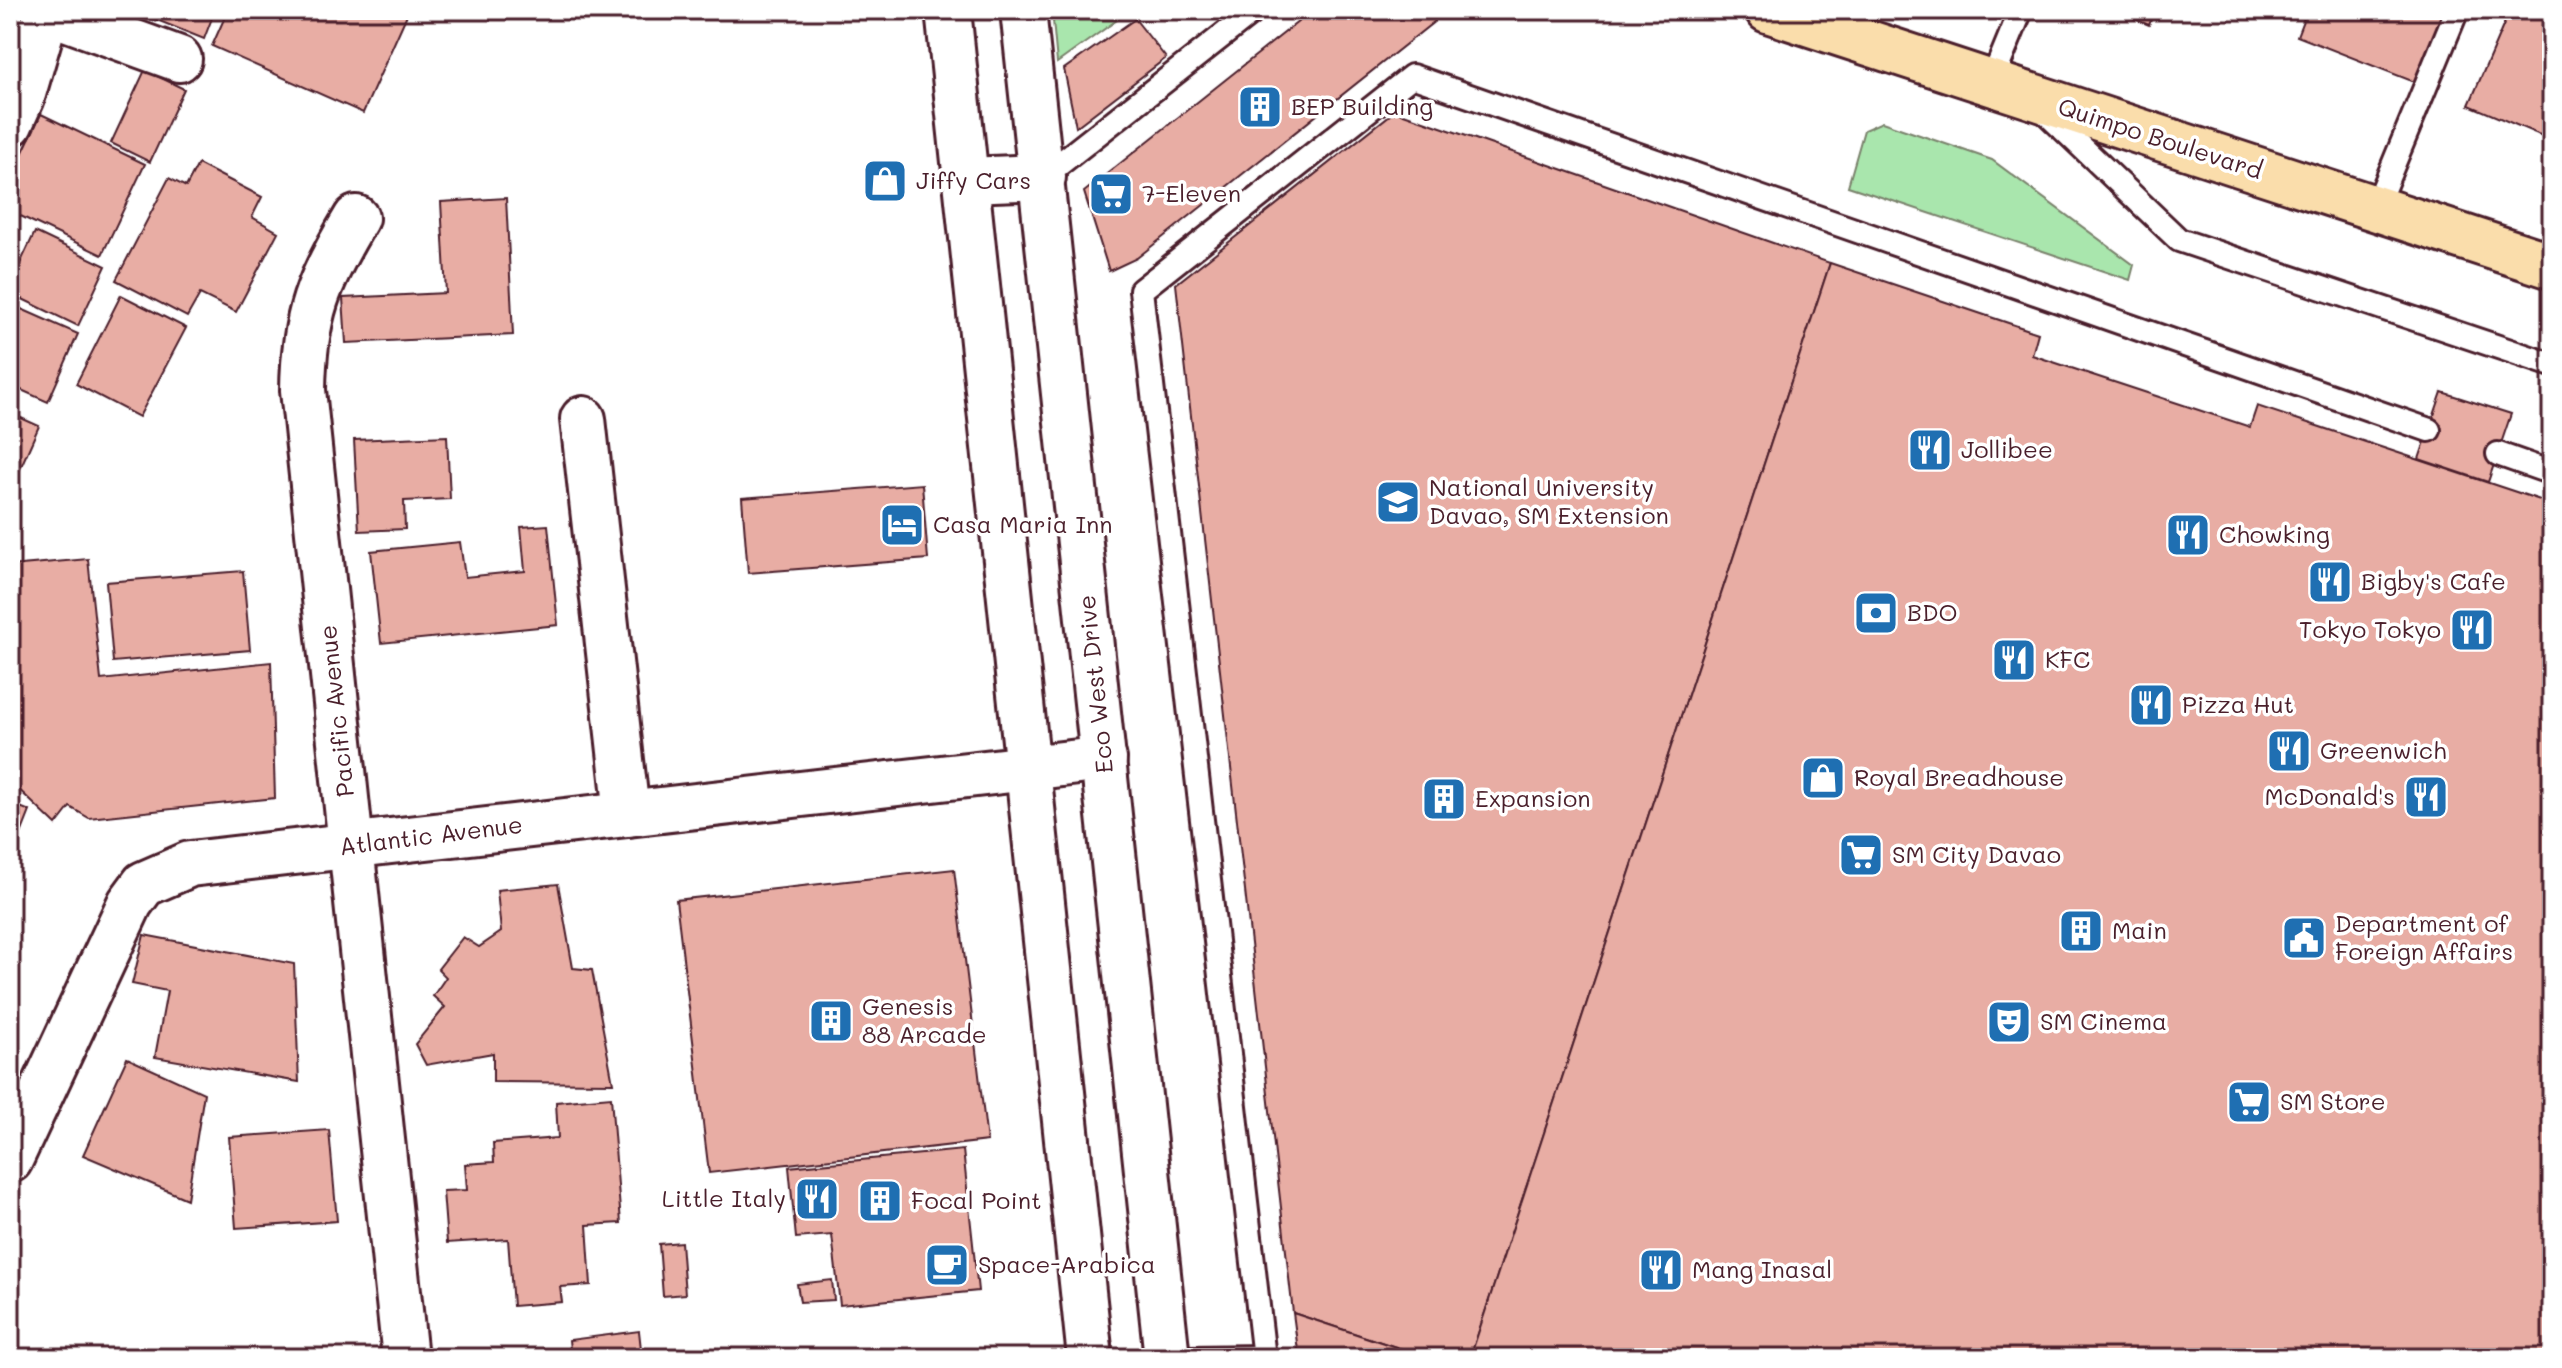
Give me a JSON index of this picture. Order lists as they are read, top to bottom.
{
  "streets": {
    "main road": ["Quimpo Boulevard"],
    "street": ["Eco West Drive", "Pacific Avenue", "Atlantic Avenue"]
  },
  "crossings": [
    ["Eco West Drive", "Atlantic Avenue"],
    ["Pacific Avenue", "Atlantic Avenue"]
  ],
  "places": {
    "building": [
      "BEP Building",
      "Expansion",
      "Main",
      "Genesis 88 Arcade",
      "Focal Point"
    ],
    "shop": ["Jiffy Cars", "Royal Breadhouse"],
    "supermarket": ["7-Eleven", "SM City Davao", "SM Store"],
    "restaurant": [
      "Jollibee",
      "Chowking",
      "Bigby's Cafe",
      "Tokyo Tokyo",
      "KFC",
      "Pizza Hut",
      "Greenwich",
      "McDonald's",
      "Little Italy",
      "Mang Inasal"
    ],
    "school or university": ["National University Davao, SM Extension"],
    "hotel": ["Casa Maria Inn"],
    "bank": ["BDO"],
    "public building": ["Department of Foreign Affairs"],
    "theatre": ["SM Cinema"],
    "cafe": ["Space-Arabica"]
  }
}
